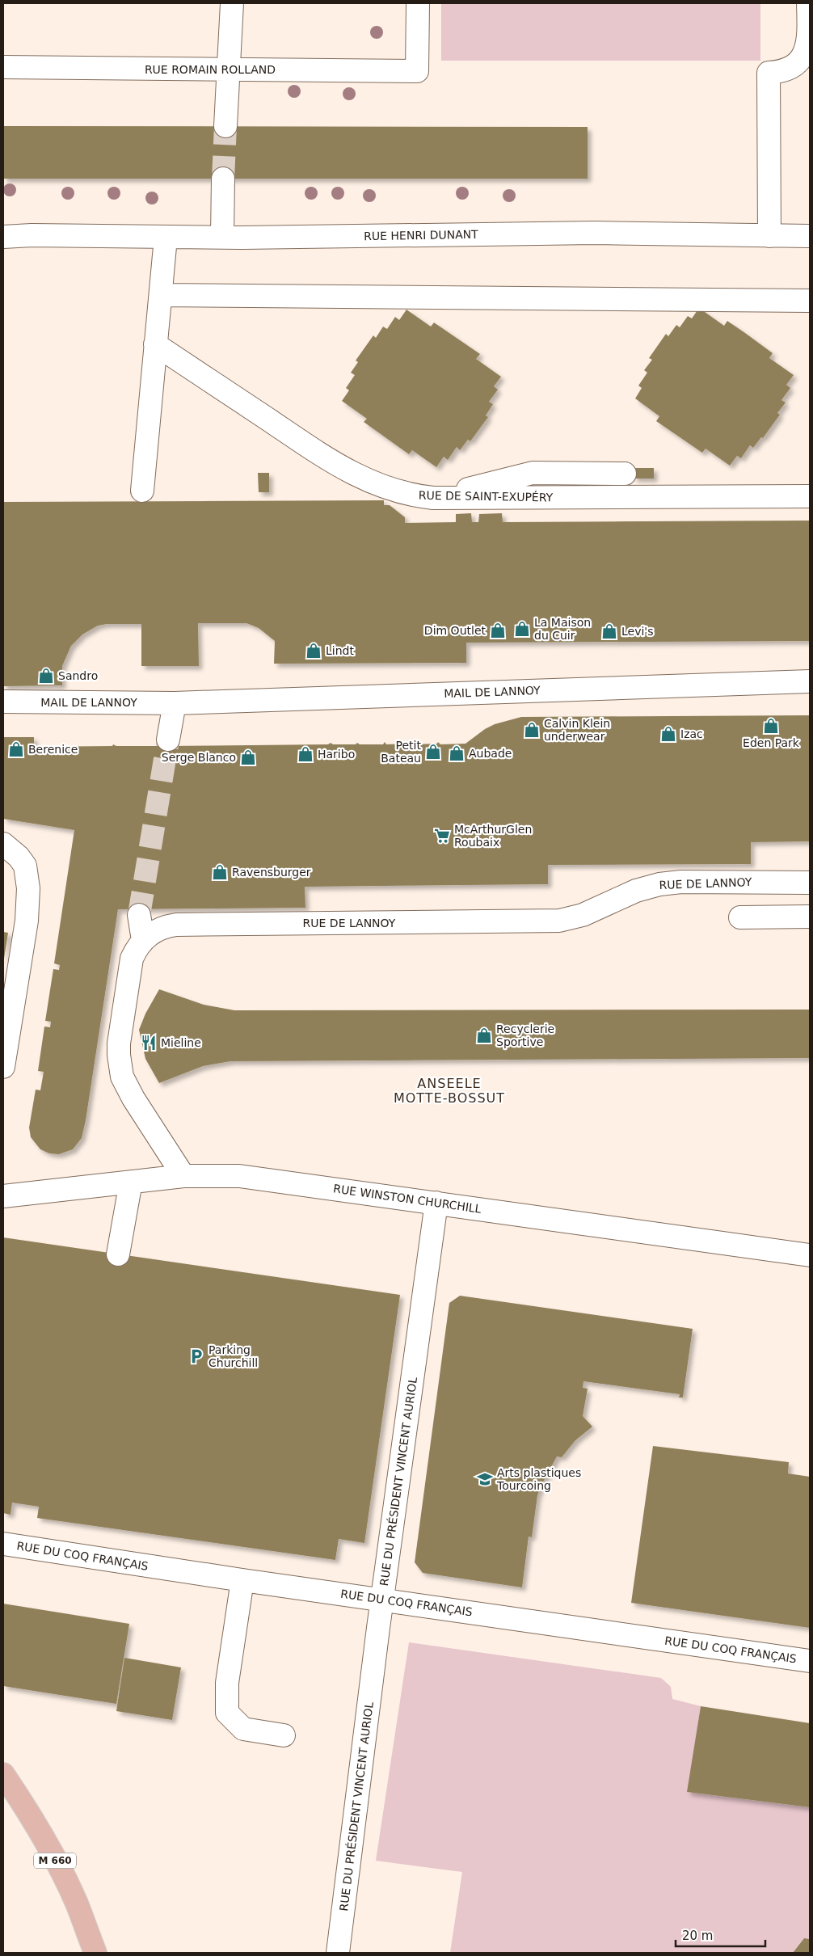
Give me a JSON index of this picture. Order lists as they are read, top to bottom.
{
  "streets": {
    "main road": ["M 660"],
    "street": [
      "RUE ROMAIN ROLLAND",
      "RUE HENRI DUNANT",
      "RUE DE SAINT-EXUPÉRY",
      "MAIL DE LANNOY",
      "RUE DE LANNOY",
      "RUE WINSTON CHURCHILL",
      "RUE DU PRÉSIDENT VINCENT AURIOL",
      "RUE DU COQ FRANÇAIS"
    ]
  },
  "crossings": [
    ["RUE DE LANNOY", "RUE WINSTON CHURCHILL"],
    ["RUE WINSTON CHURCHILL", "RUE DU PRÉSIDENT VINCENT AURIOL"],
    ["RUE DU PRÉSIDENT VINCENT AURIOL", "RUE DU COQ FRANÇAIS"]
  ],
  "districts": ["ANSEELE MOTTE-BOSSUT"],
  "places": {
    "shop": [
      "La Maison du Cuir",
      "Dim Outlet",
      "Levi's",
      "Lindt",
      "Sandro",
      "Eden Park",
      "Calvin Klein underwear",
      "Izac",
      "Berenice",
      "Petit Bateau",
      "Aubade",
      "Haribo",
      "Serge Blanco",
      "Ravensburger",
      "Recyclerie Sportive"
    ],
    "supermarket": ["McArthurGlen Roubaix"],
    "restaurant": ["Mieline"],
    "parking": ["Parking Churchill"],
    "school or university": ["Arts plastiques Tourcoing"]
  },
  "scale_bar": "20 m"
}
